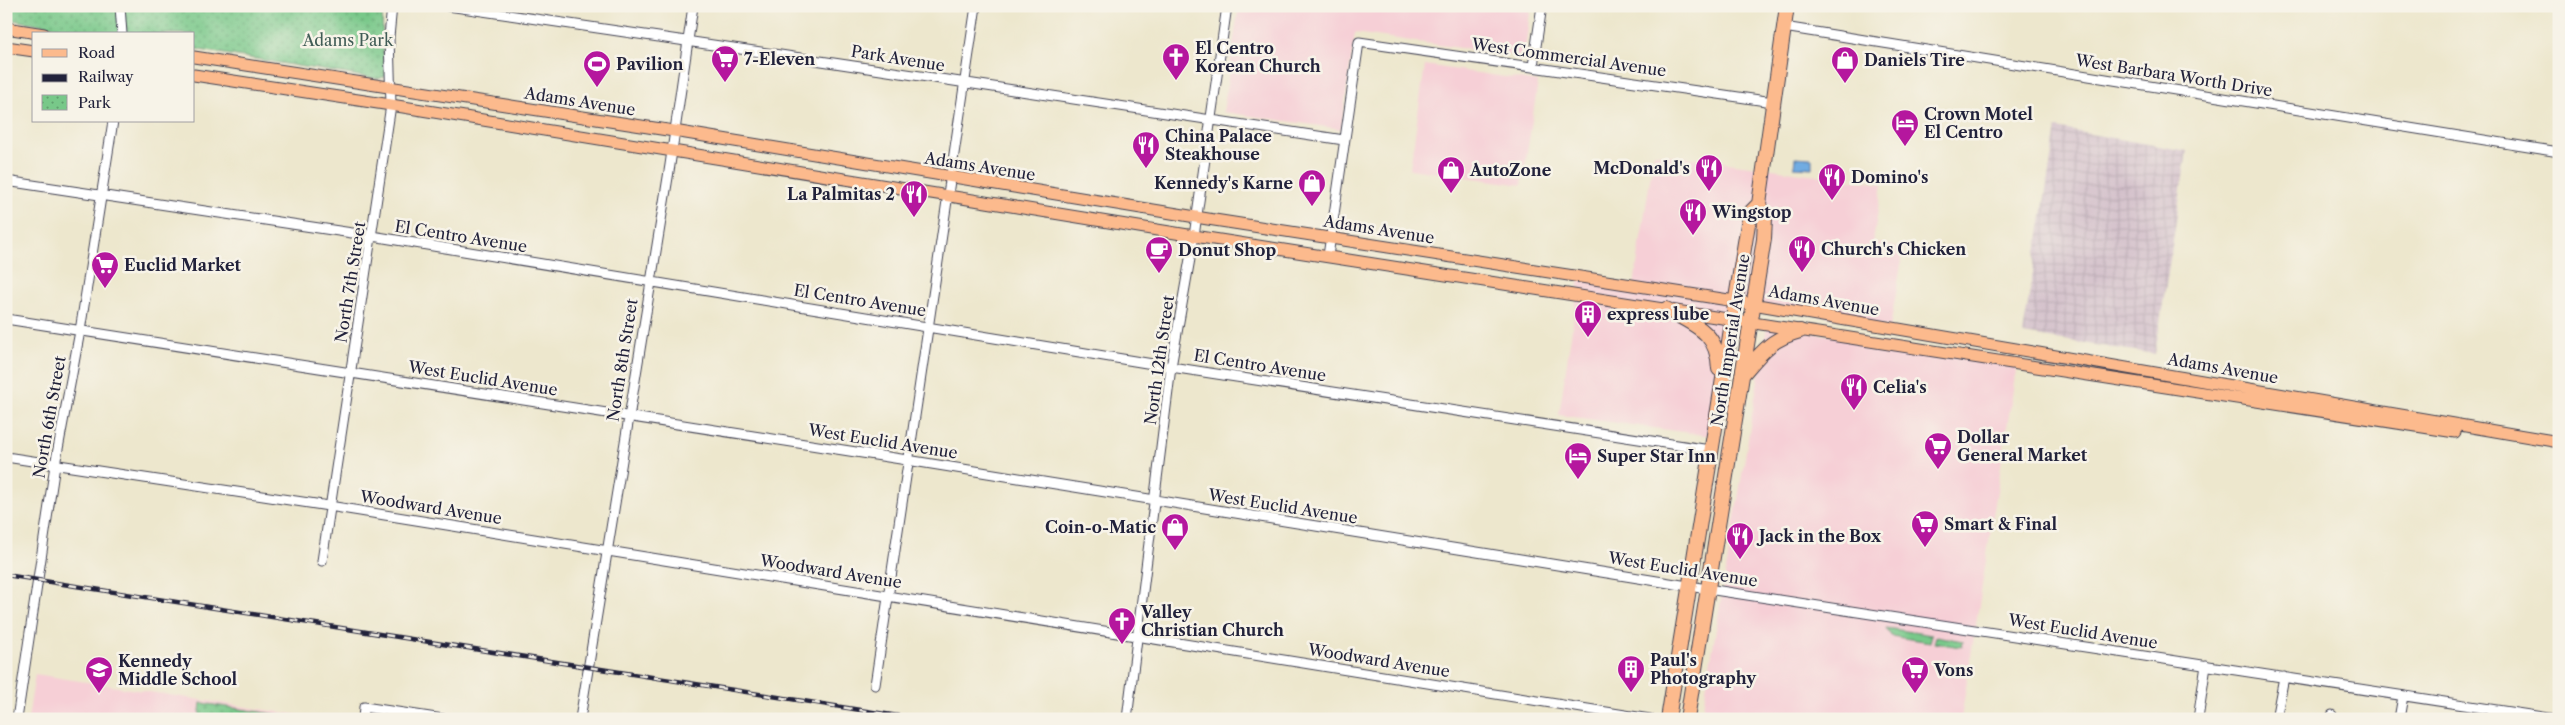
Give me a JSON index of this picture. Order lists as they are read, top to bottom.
{
  "streets": {
    "highway": ["North Imperial Avenue"],
    "main road": ["Adams Avenue"],
    "street": [
      "West Commercial Avenue",
      "Park Avenue",
      "West Barbara Worth Drive",
      "El Centro Avenue",
      "North 7th Street",
      "North 8th Street",
      "North 12th Street",
      "West Euclid Avenue",
      "North 6th Street",
      "Woodward Avenue"
    ]
  },
  "crossings": [
    ["West Commercial Avenue", "Park Avenue"],
    ["West Commercial Avenue", "North Imperial Avenue"],
    ["Park Avenue", "North 8th Street"],
    ["Park Avenue", "North 12th Street"],
    ["West Barbara Worth Drive", "North Imperial Avenue"],
    ["Adams Avenue", "North 7th Street"],
    ["Adams Avenue", "North Imperial Avenue"],
    ["Adams Avenue", "North 8th Street"],
    ["Adams Avenue", "North 12th Street"],
    ["El Centro Avenue", "North 7th Street"],
    ["El Centro Avenue", "North Imperial Avenue"],
    ["El Centro Avenue", "North 8th Street"],
    ["El Centro Avenue", "North 12th Street"],
    ["El Centro Avenue", "North 6th Street"],
    ["North 7th Street", "West Euclid Avenue"],
    ["North 7th Street", "Woodward Avenue"],
    ["North Imperial Avenue", "West Euclid Avenue"],
    ["North 8th Street", "West Euclid Avenue"],
    ["North 8th Street", "Woodward Avenue"],
    ["North 12th Street", "West Euclid Avenue"],
    ["North 12th Street", "Woodward Avenue"],
    ["West Euclid Avenue", "North 6th Street"],
    ["North 6th Street", "Woodward Avenue"]
  ],
  "parks": ["Adams Park"],
  "places": {
    "church": ["El Centro Korean Church", "Valley Christian Church"],
    "supermarket": [
      "7-Eleven",
      "Euclid Market",
      "Dollar General Market",
      "Smart & Final",
      "Vons"
    ],
    "shop": [
      "Daniels Tire",
      "AutoZone",
      "Kennedy's Karne",
      "Coin-o-Matic"
    ],
    "sports": ["Pavilion"],
    "hotel": ["Crown Motel El Centro", "Super Star Inn"],
    "restaurant": [
      "China Palace Steakhouse",
      "McDonald's",
      "Domino's",
      "La Palmitas 2",
      "Wingstop",
      "Church's Chicken",
      "Celia's",
      "Jack in the Box"
    ],
    "cafe": ["Donut Shop"],
    "building": ["express lube", "Paul's Photography"],
    "school or university": ["Kennedy Middle School"]
  },
  "legend": ["Road", "Railway", "Park"]
}
